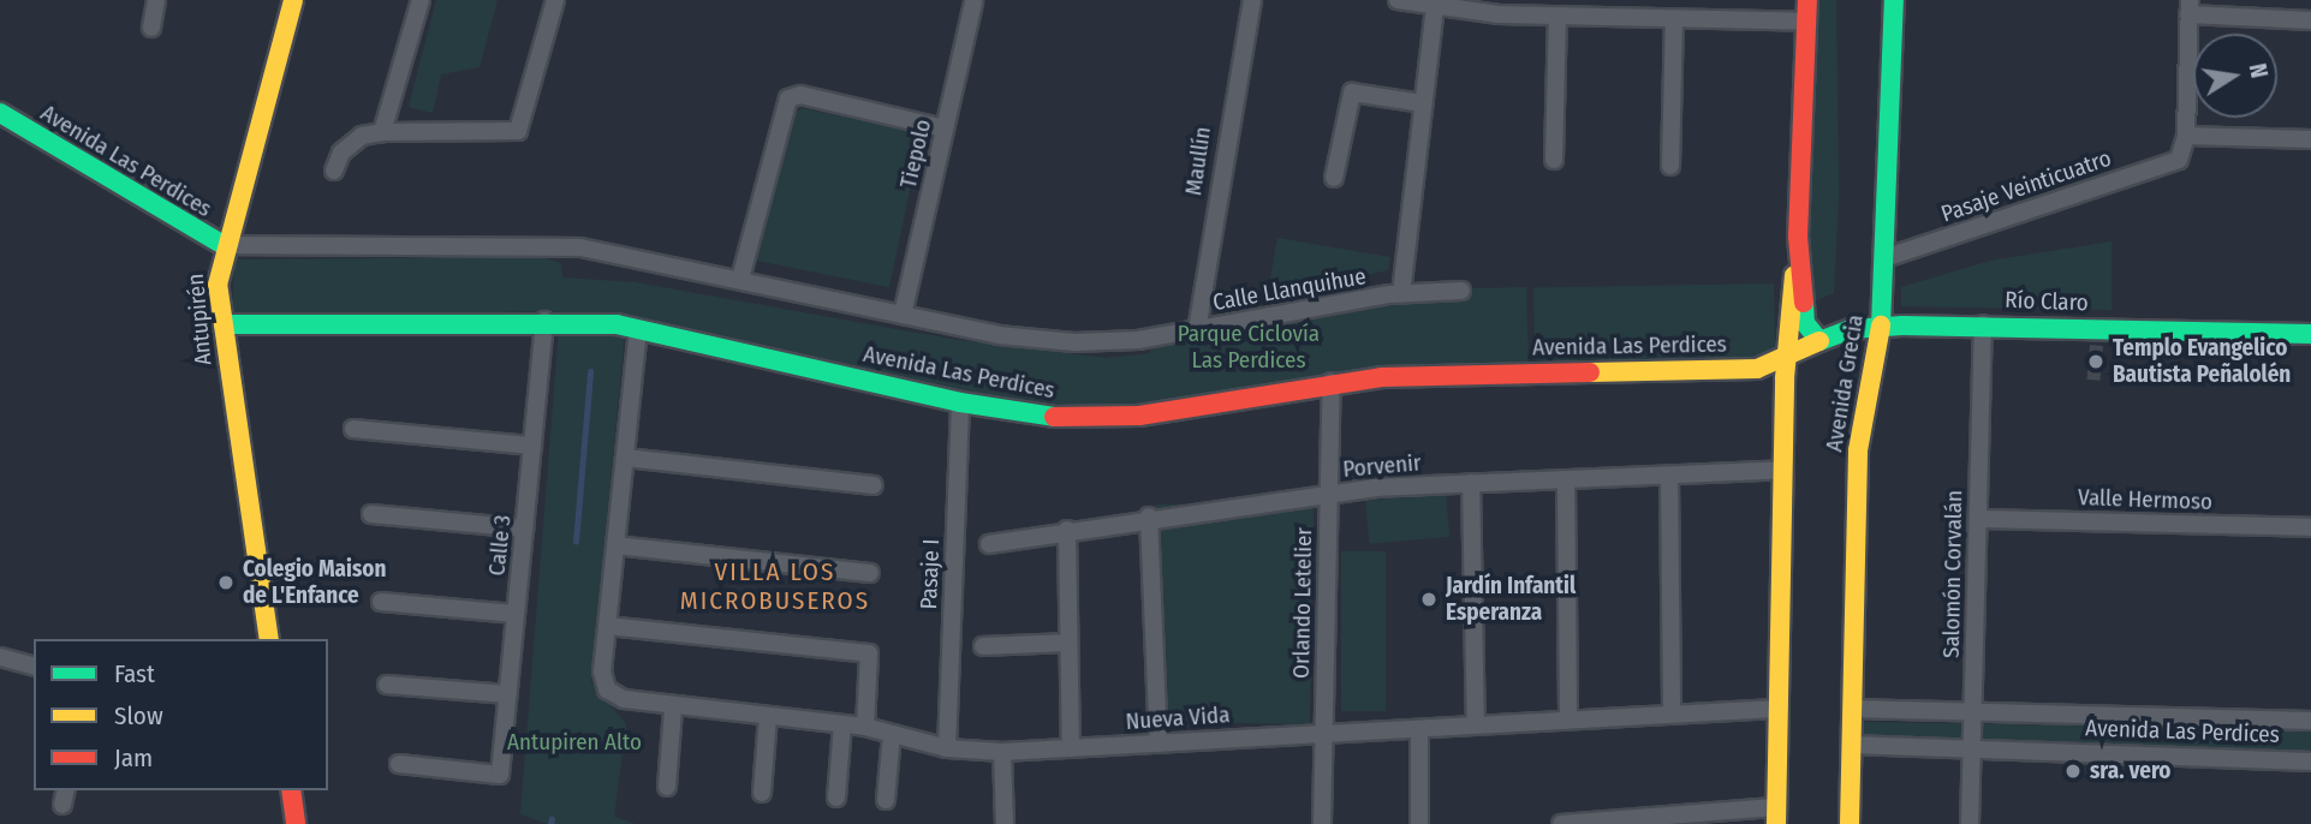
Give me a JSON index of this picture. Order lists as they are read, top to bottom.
{
  "streets": {
    "street": [
      "Tiepolo",
      "Avenida Las Perdices",
      "Maullín",
      "Pasaje Veinticuatro",
      "Calle Llanquihue",
      "Río Claro",
      "Antupirén",
      "Avenida Grecia",
      "Porvenir",
      "Valle Hermoso",
      "Calle 3",
      "Pasaje I",
      "Salomón Corvalán",
      "Orlando Letelier",
      "Nueva Vida"
    ]
  },
  "crossings": [
    ["Tiepolo", "Avenida Las Perdices"],
    ["Avenida Las Perdices", "Calle Llanquihue"],
    ["Avenida Las Perdices", "Río Claro"],
    ["Avenida Las Perdices", "Antupirén"],
    ["Avenida Las Perdices", "Avenida Grecia"],
    ["Avenida Las Perdices", "Calle 3"],
    ["Avenida Las Perdices", "Pasaje I"],
    ["Avenida Las Perdices", "Salomón Corvalán"],
    ["Avenida Las Perdices", "Orlando Letelier"],
    ["Maullín", "Calle Llanquihue"],
    ["Pasaje Veinticuatro", "Avenida Grecia"],
    ["Río Claro", "Avenida Grecia"],
    ["Río Claro", "Salomón Corvalán"],
    ["Porvenir", "Orlando Letelier"],
    ["Valle Hermoso", "Salomón Corvalán"],
    ["Pasaje I", "Nueva Vida"],
    ["Orlando Letelier", "Nueva Vida"]
  ],
  "districts": ["VILLA LOS MICROBUSEROS"],
  "parks": ["Parque Ciclovía Las Perdices", "Antupiren Alto"],
  "places": [
    "Templo Evangelico Bautista Peñalolén",
    "Colegio Maison de L'Enfance",
    "Jardín Infantil Esperanza",
    "sra. vero"
  ],
  "legend": ["Fast", "Slow", "Jam"],
  "north": "right"
}
